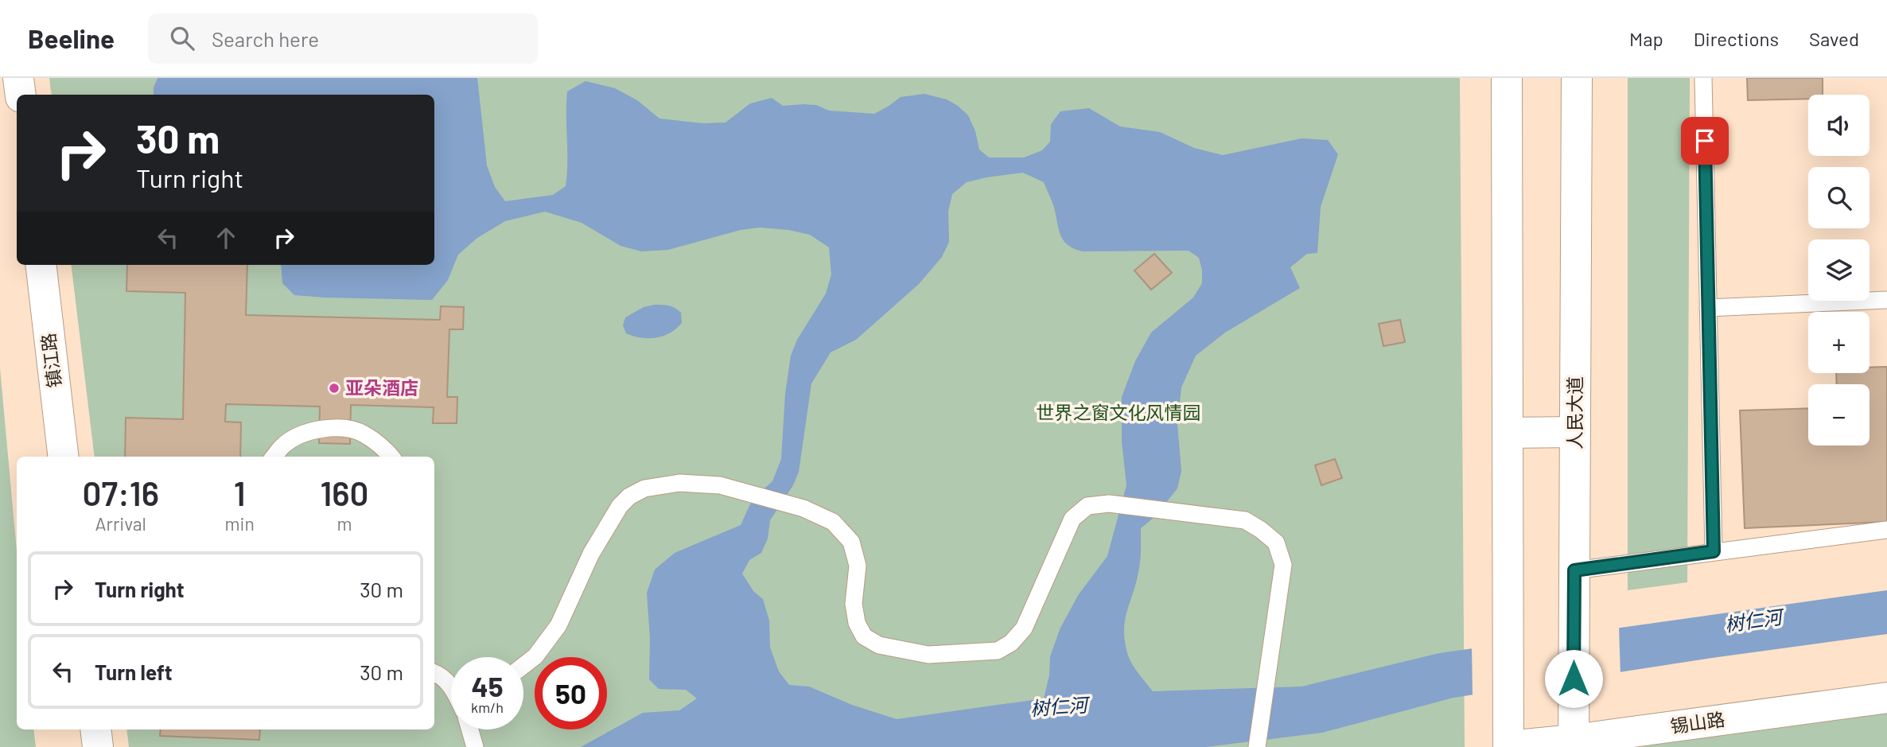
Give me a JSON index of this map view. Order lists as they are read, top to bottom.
{
  "streets": {
    "main road": ["镇江路", "人民大道", "锡山路"]
  },
  "crossings": [
    ["人民大道", "锡山路"]
  ],
  "water": ["树仁河"],
  "parks": ["世界之窗文化风情园"],
  "places": ["亚朵酒店"],
  "page": {
    "header": "Beeline",
    "search": "Search here",
    "nav": ["Map", "Directions", "Saved"],
    "map_buttons": ["+", "−"],
    "turn": ["30 m", "Turn right"],
    "eta": [
      "07:16",
      "Arrival",
      "1",
      "min",
      "160",
      "m"
    ],
    "list": [
      {
        "name": "Turn right",
        "value": "30 m"
      },
      {
        "name": "Turn left",
        "value": "30 m"
      }
    ],
    "speed": "45 km/h",
    "limit": "50"
  }
}
